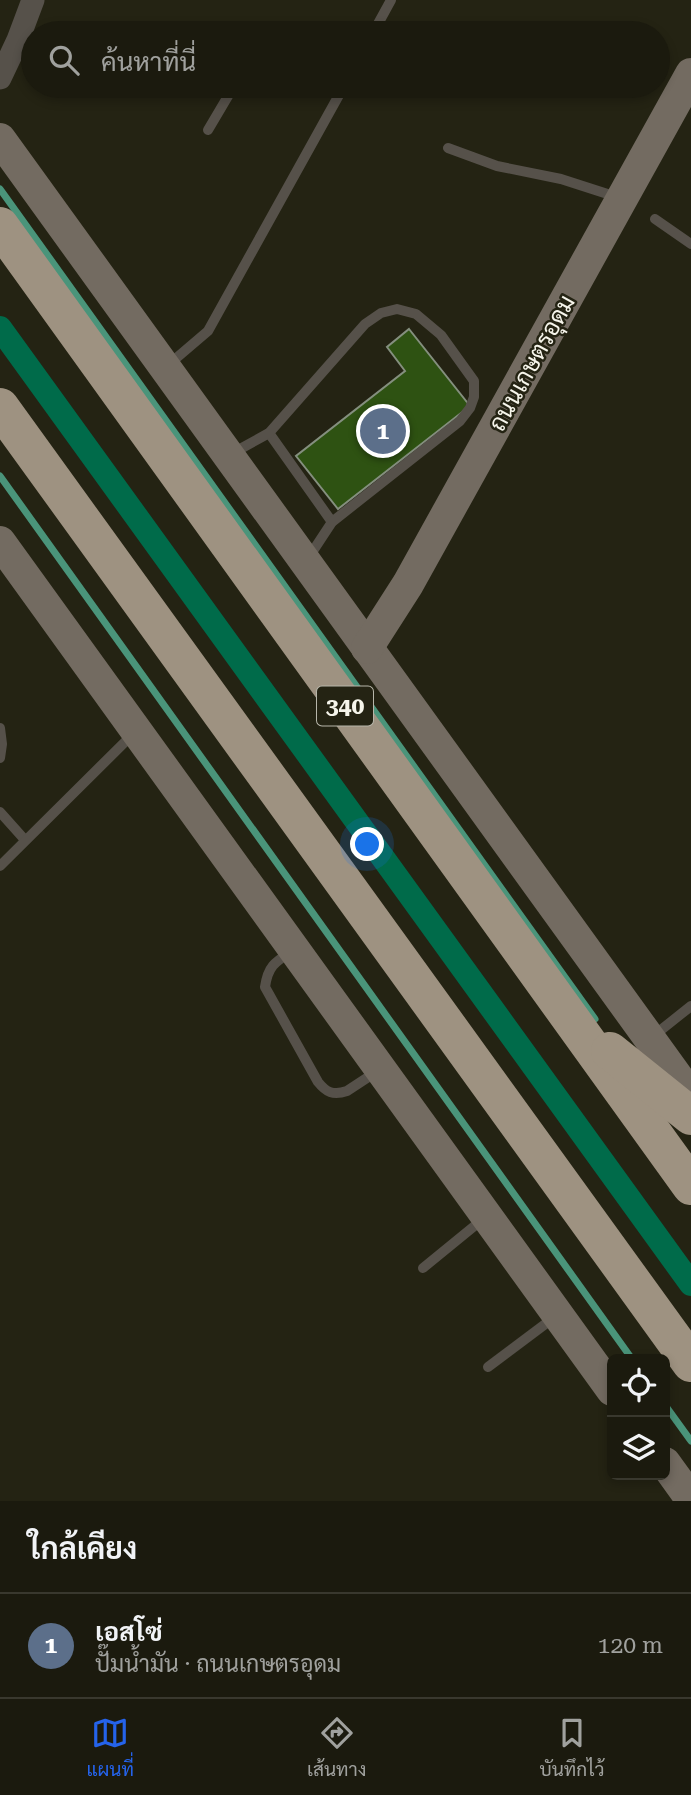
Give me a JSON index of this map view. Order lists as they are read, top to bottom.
{
  "streets": {
    "highway": ["340"],
    "main road": ["ถนนเกษตรอุดม"]
  },
  "crossings": [
    ["ถนนเกษตรอุดม", "340"]
  ],
  "page": {
    "search": "ค้นหาที่นี่",
    "pins": "1",
    "heading": "ใกล้เคียง",
    "list": [
      {
        "mark": "1",
        "name": "เอสโซ่",
        "note": "ปั๊มน้ำมัน · ถนนเกษตรอุดม",
        "value": "120 m"
      }
    ],
    "nav": ["แผนที่", "เส้นทาง", "บันทึกไว้"]
  }
}
